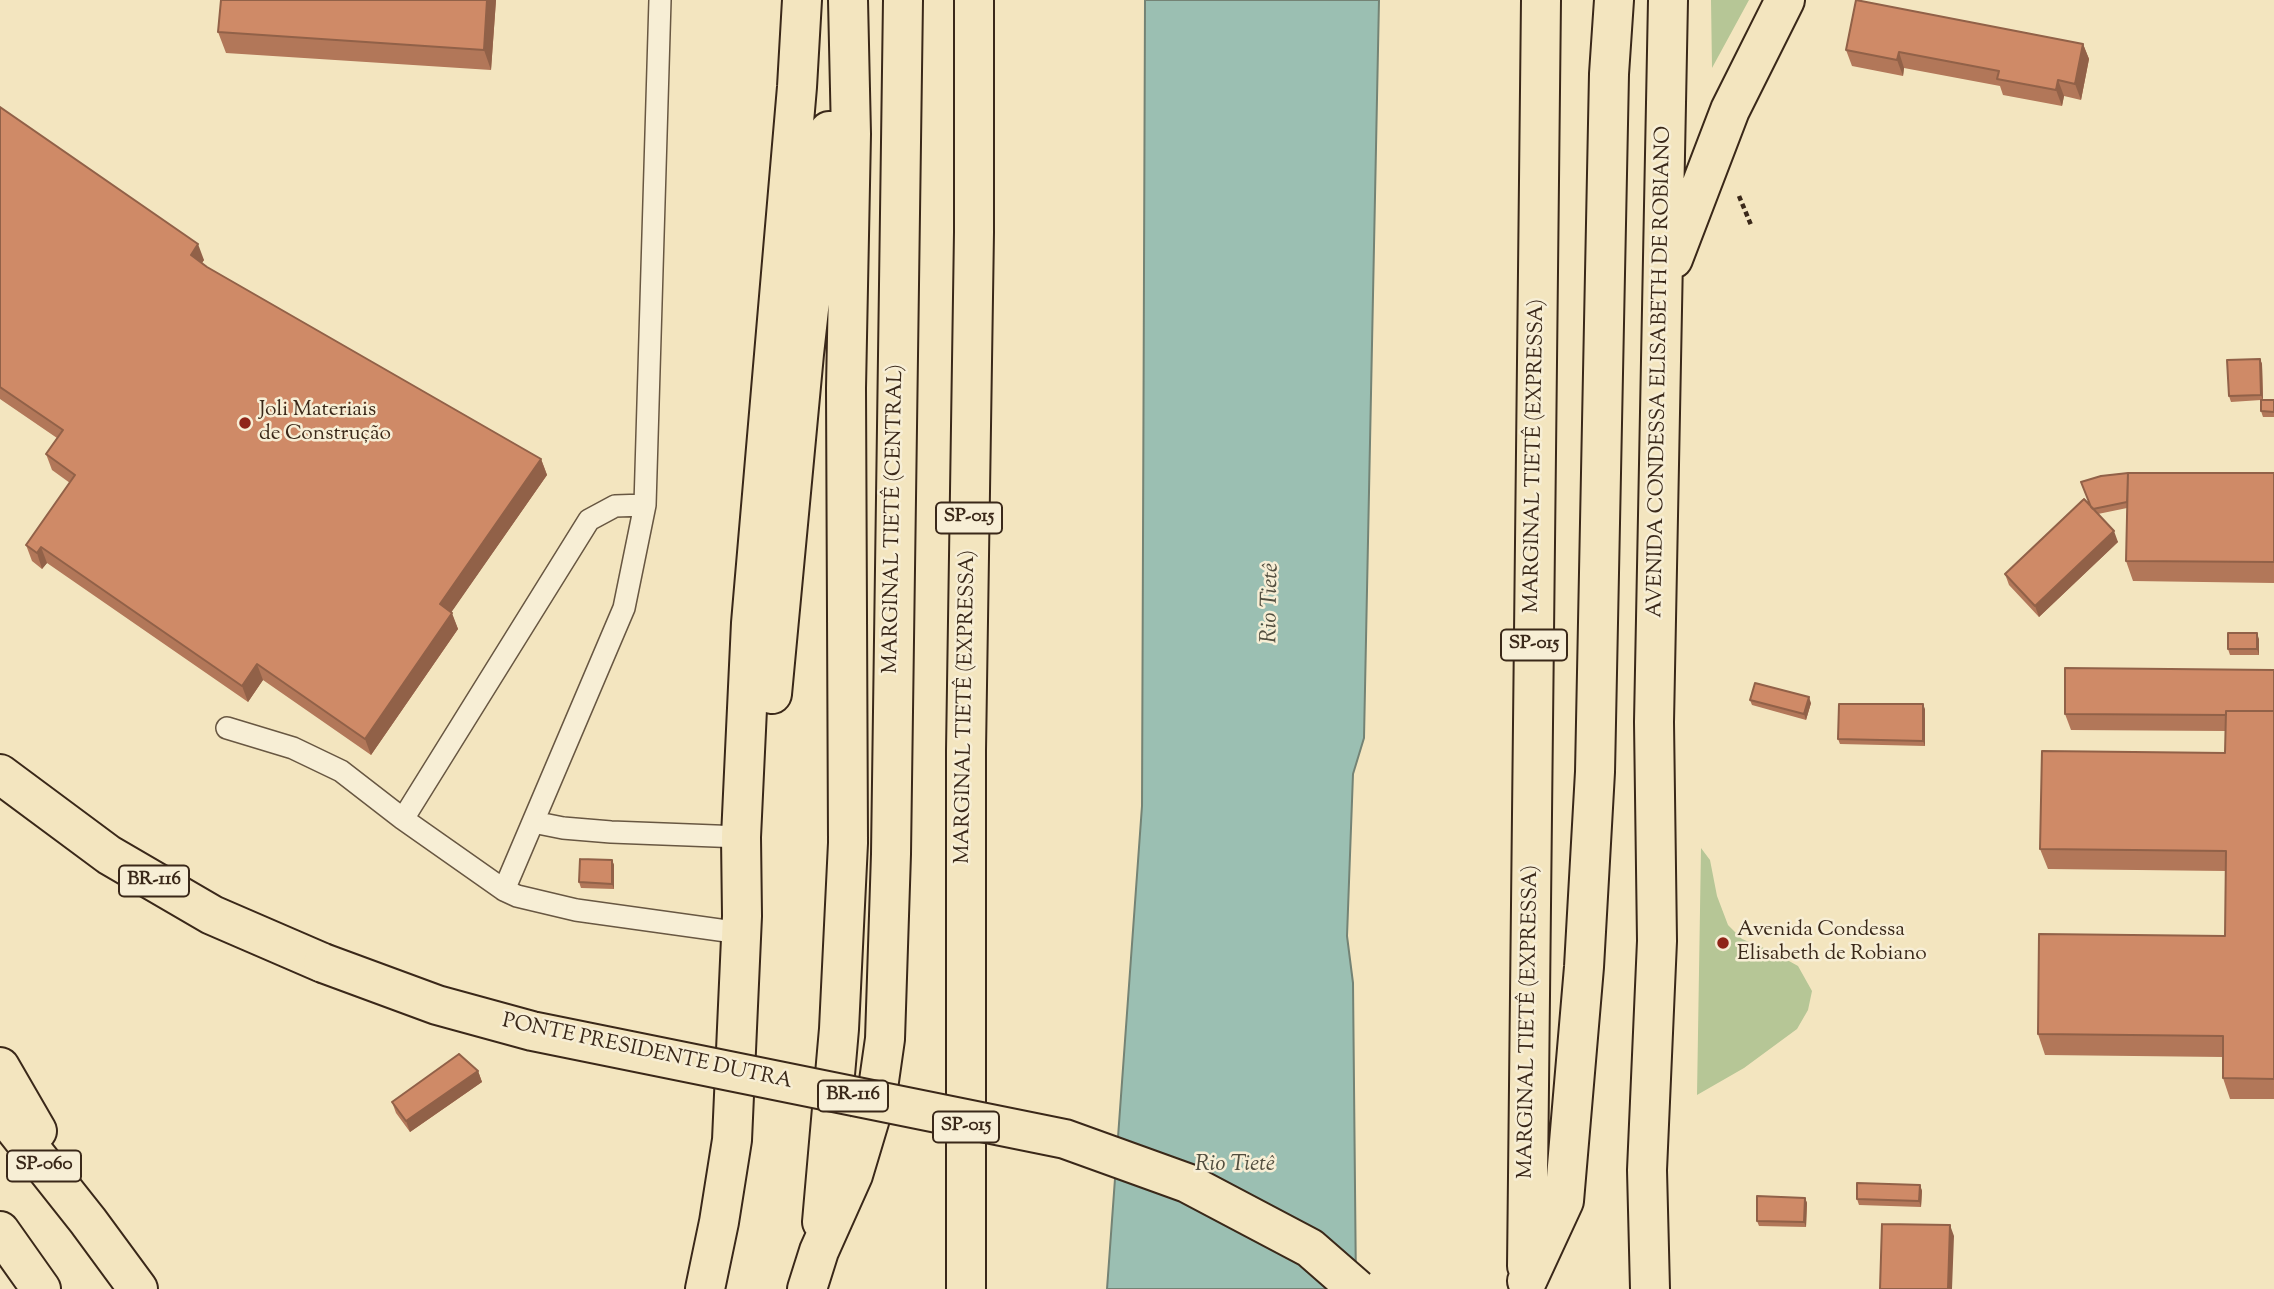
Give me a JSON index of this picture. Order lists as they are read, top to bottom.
{
  "streets": {
    "highway": [
      "AVENIDA CONDESSA ELISABETH DE ROBIANO",
      "MARGINAL TIETÊ (EXPRESSA)",
      "SP-015",
      "MARGINAL TIETÊ (CENTRAL)",
      "BR-116",
      "PONTE PRESIDENTE DUTRA",
      "SP-060"
    ]
  },
  "water": ["Rio Tietê"],
  "places": ["Joli Materiais de Construção", "Avenida Condessa Elisabeth de Robiano"]
}
